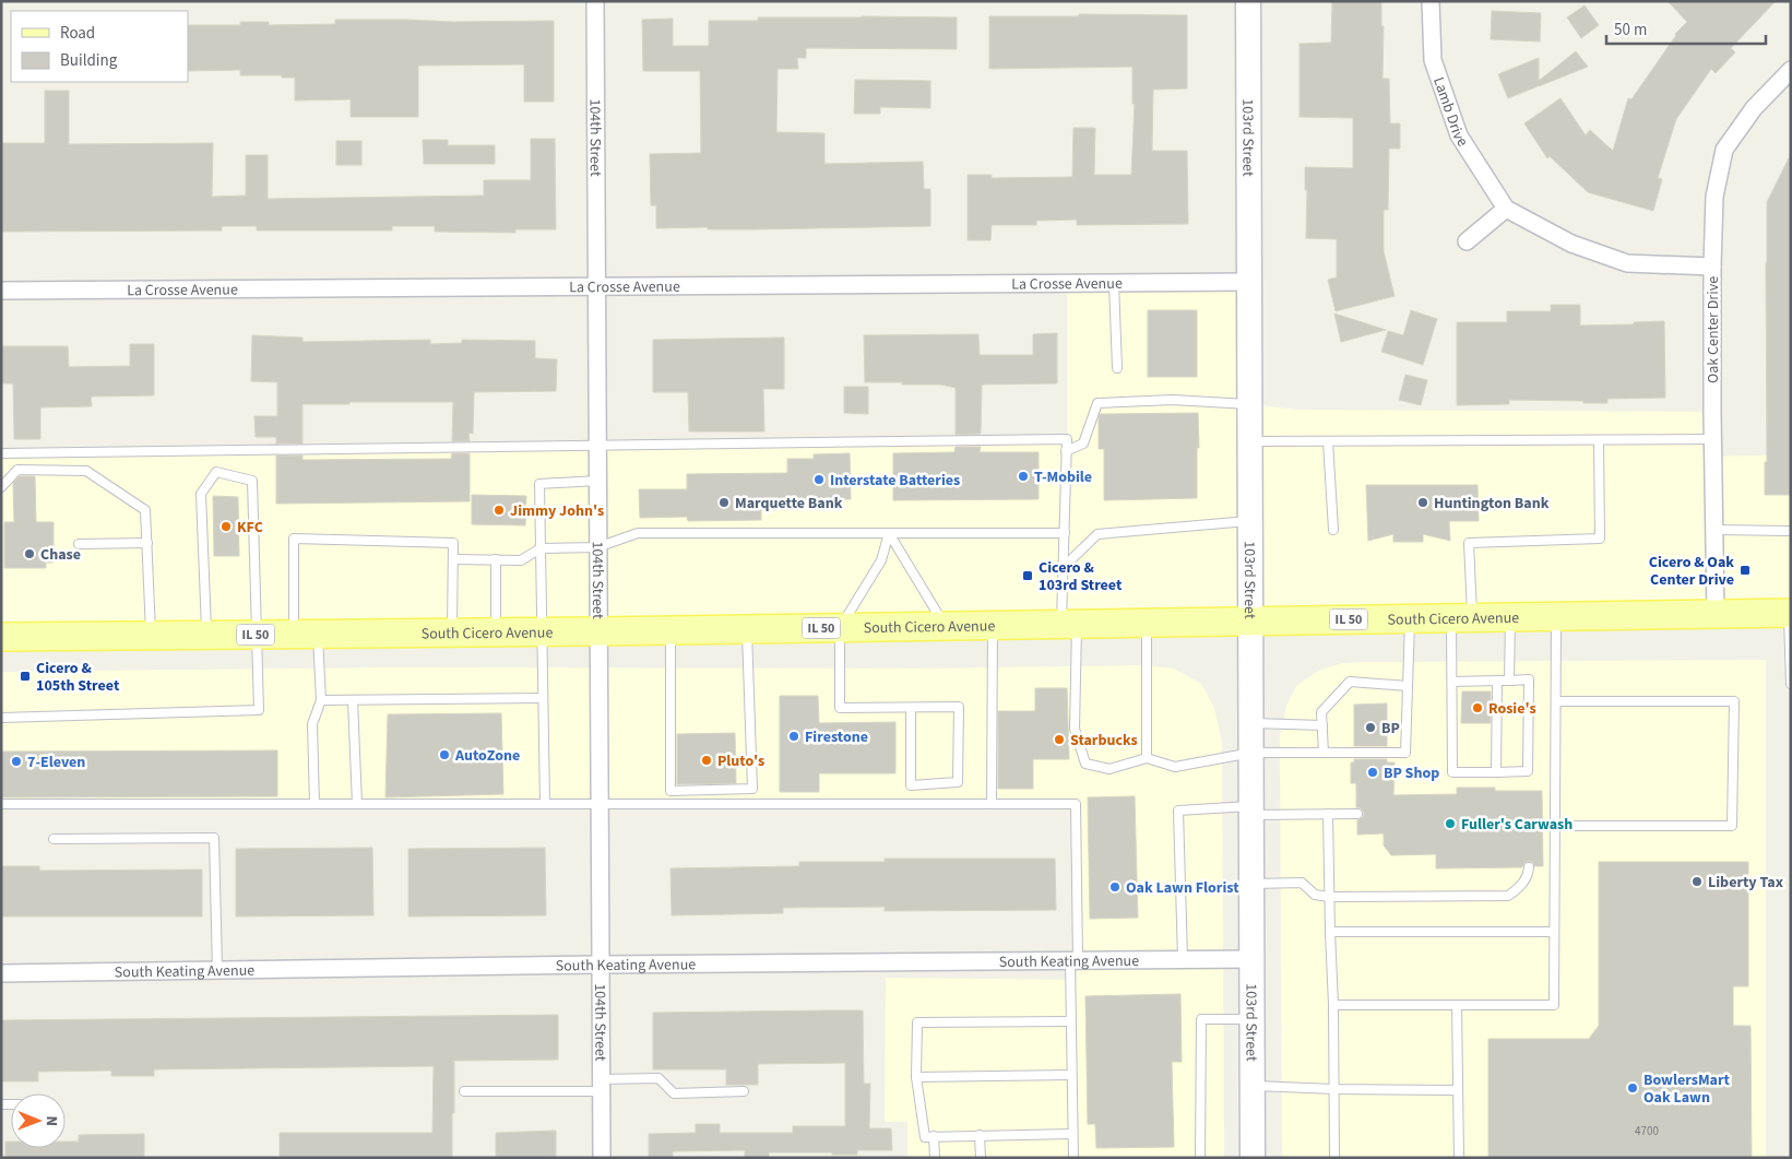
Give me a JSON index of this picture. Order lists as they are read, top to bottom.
{
  "streets": {
    "main road": ["103rd Street", "South Cicero Avenue", "IL 50"],
    "street": [
      "Lamb Drive",
      "104th Street",
      "La Crosse Avenue",
      "Oak Center Drive",
      "South Keating Avenue"
    ]
  },
  "crossings": [
    ["104th Street", "La Crosse Avenue"],
    ["104th Street", "South Cicero Avenue"],
    ["104th Street", "South Keating Avenue"],
    ["103rd Street", "La Crosse Avenue"],
    ["103rd Street", "South Cicero Avenue"],
    ["103rd Street", "South Keating Avenue"],
    ["Oak Center Drive", "South Cicero Avenue"]
  ],
  "places": {
    "other": [
      "T-Mobile",
      "Interstate Batteries",
      "Marquette Bank",
      "Huntington Bank",
      "Jimmy John's",
      "KFC",
      "Chase",
      "Rosie's",
      "BP",
      "Firestone",
      "Starbucks",
      "AutoZone",
      "Pluto's",
      "7-Eleven",
      "BP Shop",
      "Fuller's Carwash",
      "Liberty Tax",
      "Oak Lawn Florist",
      "BowlersMart Oak Lawn"
    ],
    "transit": ["Cicero & Oak Center Drive", "Cicero & 103rd Street", "Cicero & 105th Street"]
  },
  "house_numbers": ["4700"],
  "legend": ["Road", "Building"],
  "scale_bar": "50 m",
  "north": "right"
}
